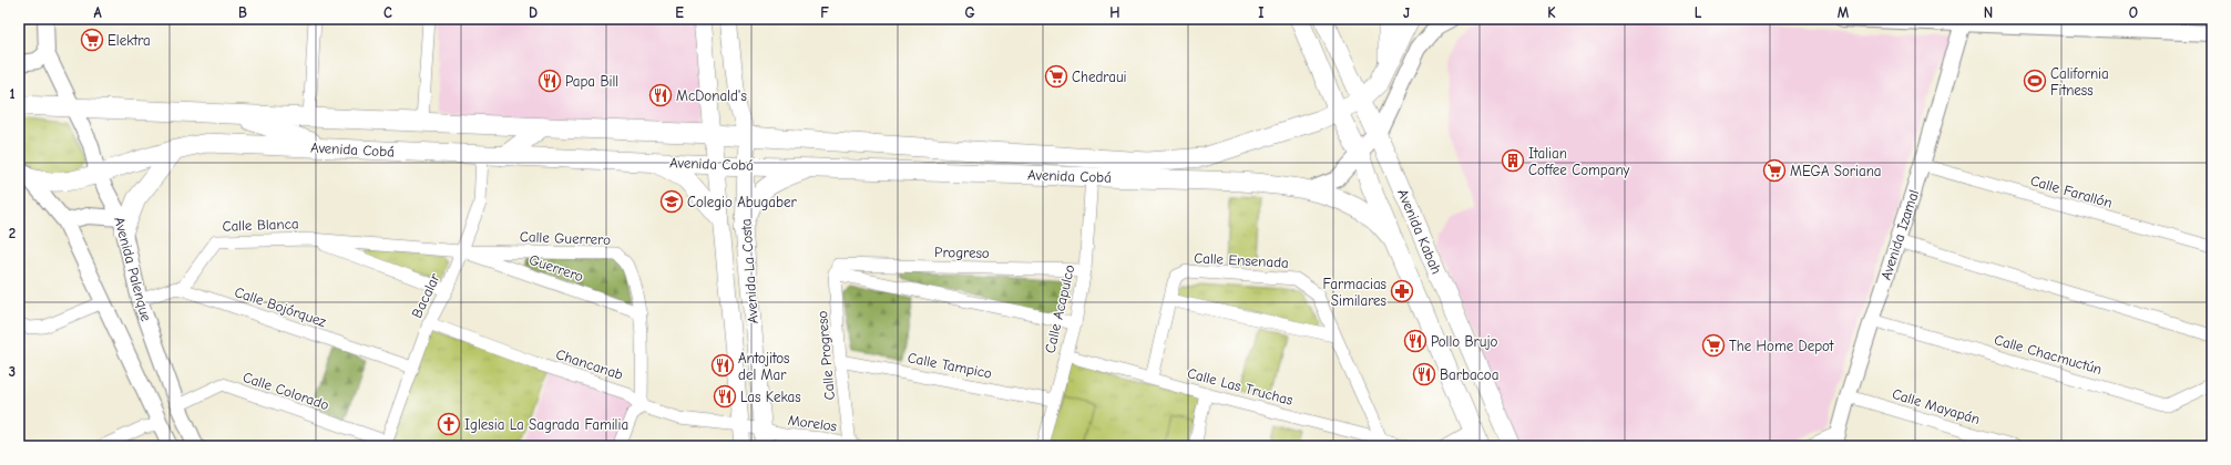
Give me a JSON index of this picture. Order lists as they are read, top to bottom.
{
  "streets": {
    "main road": ["Avenida Cobá", "Avenida Kabah", "Avenida La Costa"],
    "street": [
      "Calle Farallón",
      "Calle Blanca",
      "Avenida Izamal",
      "Calle Guerrero",
      "Progreso",
      "Calle Ensenada",
      "Guerrero",
      "Avenida Palenque",
      "Bacalar",
      "Calle Bojórquez",
      "Calle Acapulco",
      "Calle Chacmuctún",
      "Calle Progreso",
      "Chancanab",
      "Calle Tampico",
      "Calle Las Truchas",
      "Calle Colorado",
      "Calle Mayapán",
      "Morelos"
    ]
  },
  "crossings": [
    ["Avenida Cobá", "Avenida Kabah"],
    ["Avenida Cobá", "Avenida Palenque"],
    ["Avenida Cobá", "Avenida La Costa"],
    ["Avenida Cobá", "Bacalar"],
    ["Avenida Cobá", "Calle Acapulco"],
    ["Calle Farallón", "Avenida Izamal"],
    ["Calle Blanca", "Calle Guerrero"],
    ["Calle Blanca", "Guerrero"],
    ["Calle Blanca", "Bacalar"],
    ["Calle Blanca", "Calle Bojórquez"],
    ["Avenida Izamal", "Calle Chacmuctún"],
    ["Avenida Izamal", "Calle Mayapán"],
    ["Calle Guerrero", "Guerrero"],
    ["Calle Guerrero", "Bacalar"],
    ["Calle Guerrero", "Chancanab"],
    ["Progreso", "Calle Acapulco"],
    ["Progreso", "Calle Progreso"],
    ["Calle Ensenada", "Calle Las Truchas"],
    ["Guerrero", "Bacalar"],
    ["Avenida Palenque", "Calle Colorado"],
    ["Avenida La Costa", "Chancanab"],
    ["Avenida La Costa", "Morelos"],
    ["Bacalar", "Calle Bojórquez"],
    ["Bacalar", "Chancanab"],
    ["Bacalar", "Calle Colorado"],
    ["Calle Acapulco", "Calle Tampico"],
    ["Calle Acapulco", "Calle Las Truchas"],
    ["Calle Progreso", "Calle Tampico"],
    ["Calle Progreso", "Morelos"],
    ["Chancanab", "Morelos"]
  ],
  "places": {
    "supermarket": [
      "Elektra",
      "Chedraui",
      "MEGA Soriana",
      "The Home Depot"
    ],
    "restaurant": [
      "Papa Bill",
      "McDonald's",
      "Pollo Brujo",
      "Antojitos del Mar",
      "Barbacoa",
      "Las Kekas"
    ],
    "sports": ["California Fitness"],
    "building": ["Italian Coffee Company"],
    "school or university": ["Colegio Abugaber"],
    "pharmacy": ["Farmacias Similares"],
    "church": ["Iglesia La Sagrada Familia"]
  },
  "grid": {
    "columns": [
      "A",
      "B",
      "C",
      "D",
      "E",
      "F",
      "G",
      "H",
      "I",
      "J",
      "K",
      "L",
      "M",
      "N",
      "O"
    ],
    "rows": ["1", "2", "3"]
  }
}
